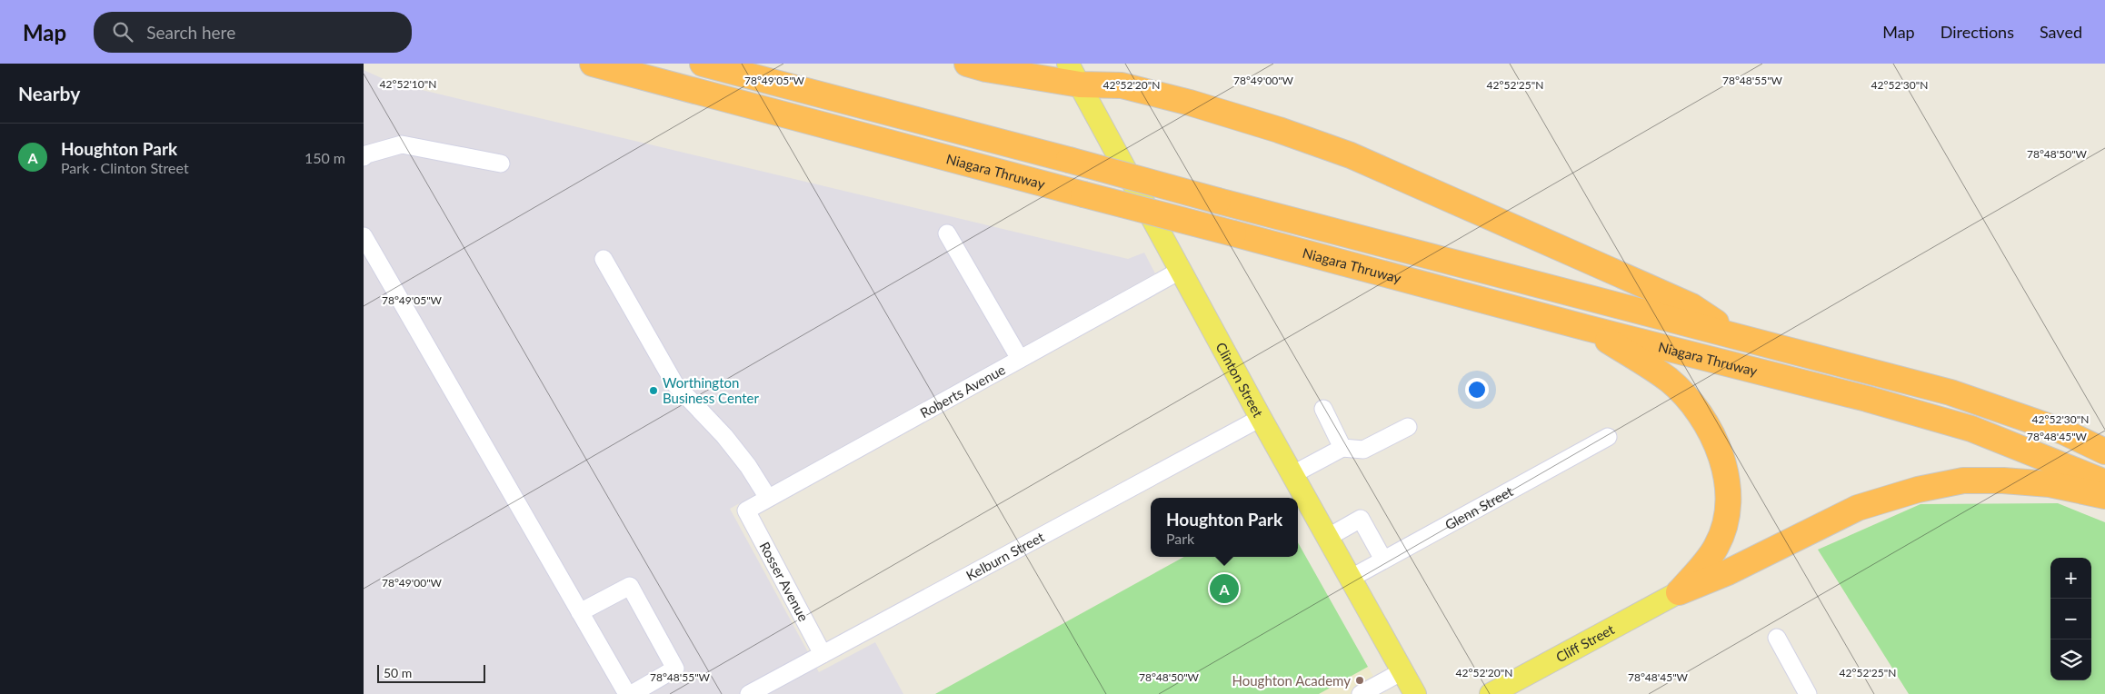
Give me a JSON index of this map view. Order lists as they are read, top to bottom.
{
  "streets": {
    "highway": ["Niagara Thruway"],
    "main road": ["Clinton Street", "Cliff Street"],
    "street": [
      "Roberts Avenue",
      "Glenn Street",
      "Kelburn Street",
      "Rosser Avenue"
    ]
  },
  "crossings": [
    ["Clinton Street", "Roberts Avenue"],
    ["Clinton Street", "Glenn Street"],
    ["Clinton Street", "Kelburn Street"],
    ["Roberts Avenue", "Rosser Avenue"],
    ["Kelburn Street", "Rosser Avenue"]
  ],
  "places": ["Worthington Business Center", "Houghton Academy"],
  "scale_bar": "50 m",
  "page": {
    "header": "Map",
    "search": "Search here",
    "nav": ["Map", "Directions", "Saved"],
    "heading": "Nearby",
    "list": [
      {
        "mark": "A",
        "name": "Houghton Park",
        "note": "Park · Clinton Street",
        "value": "150 m"
      }
    ],
    "popup": ["Houghton Park", "Park"],
    "map_buttons": ["+", "−"],
    "pins": "A",
    "scale": "50 m"
  },
  "coordinates": [
    "78°49'05\"W",
    "78°49'00\"W",
    "78°48'55\"W",
    "42°52'10\"N",
    "42°52'25\"N",
    "42°52'20\"N",
    "42°52'30\"N",
    "78°48'50\"W",
    "78°48'45\"W"
  ]
}
